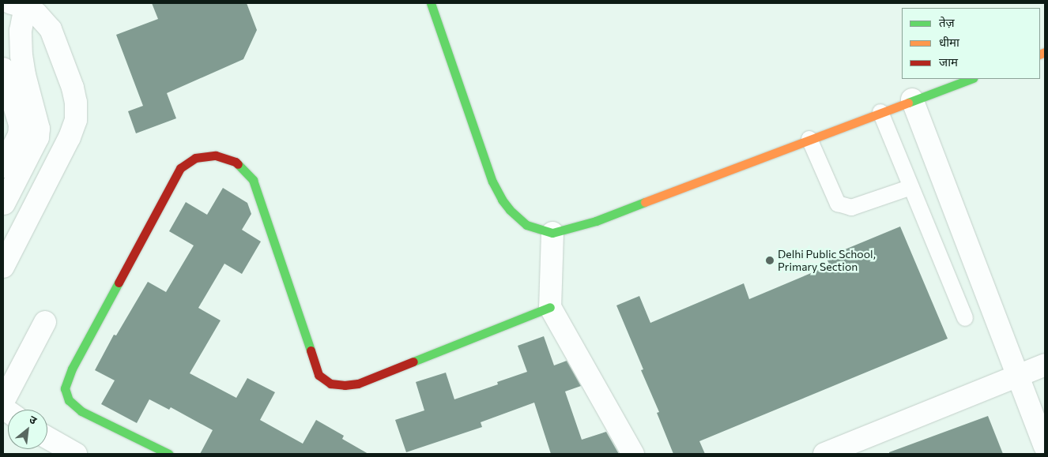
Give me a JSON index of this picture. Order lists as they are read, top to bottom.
{
  "places": ["Delhi Public School, Primary Section"],
  "legend": ["तेज़", "धीमा", "जाम"],
  "north": "top right"
}
